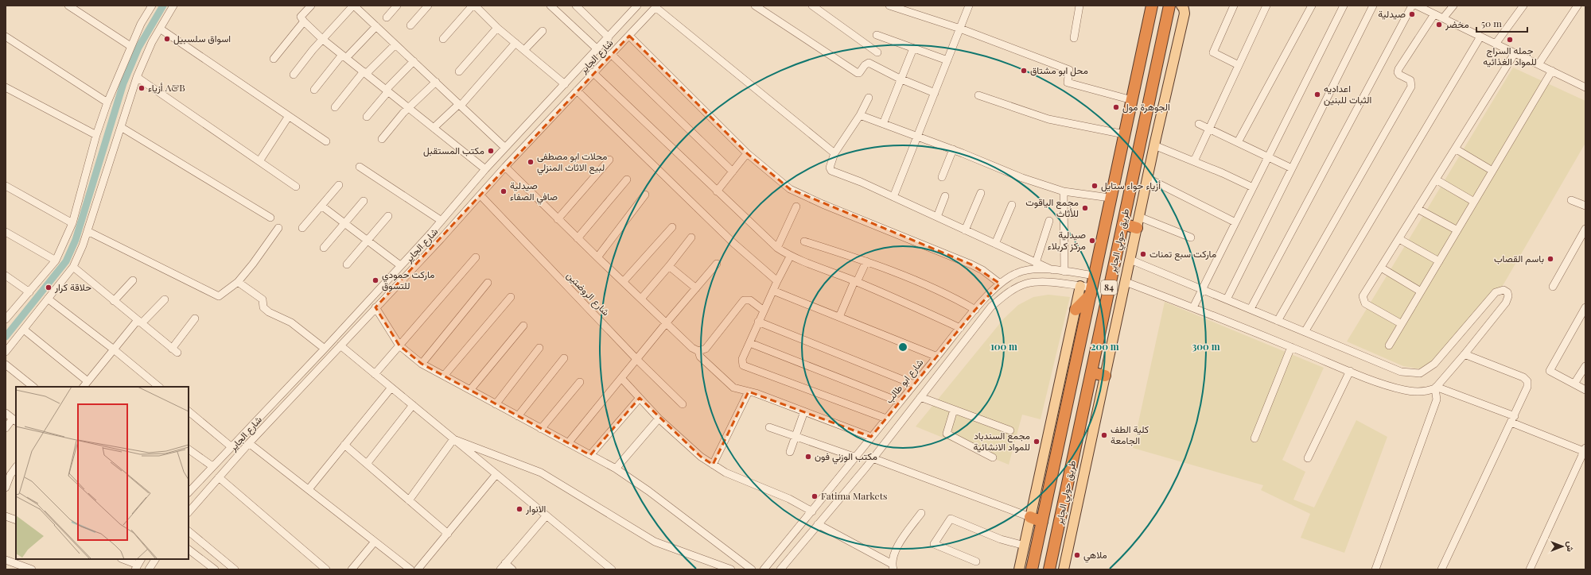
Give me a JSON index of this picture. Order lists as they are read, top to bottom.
{
  "streets": {
    "highway": ["طريق حولي الجاير", "84"],
    "street": ["شارع الجاير", "شارع الروضتين", "شارع ابو طالب"]
  },
  "crossings": [
    ["شارع الجاير", "شارع الروضتين"],
    ["طريق حولي الجاير", "شارع ابو طالب"]
  ],
  "places": [
    "صيدلية",
    "مخضر",
    "اسواق سلسبيل",
    "جمله السراج للمواد الغذائيه",
    "محل ابو مشتاق",
    "أزياء A&B",
    "اعداديه الثبات للبنين",
    "الجوهرة مول",
    "مكتب المستقبل",
    "محلات ابو مصطفى لبيع الاثاث المنزلي",
    "أزياء حواء ستايل",
    "صيدلية صافي الصفاء",
    "مجمع الياقوت للأثاث",
    "صيدلية مركز كربلاء",
    "ماركت سبع تمنات",
    "باسم القصاب",
    "ماركت حمودي للتسوق",
    "حلاقة كرار",
    "كلية الطف الجامعة",
    "مجمع السندباد للمواد الانشائية",
    "مكتب الوزني فون",
    "Fatima Markets",
    "الانوار",
    "ملاهي"
  ],
  "scale_bar": "50 m",
  "north": "right",
  "rings": ["100 m", "200 m", "300 m"]
}
